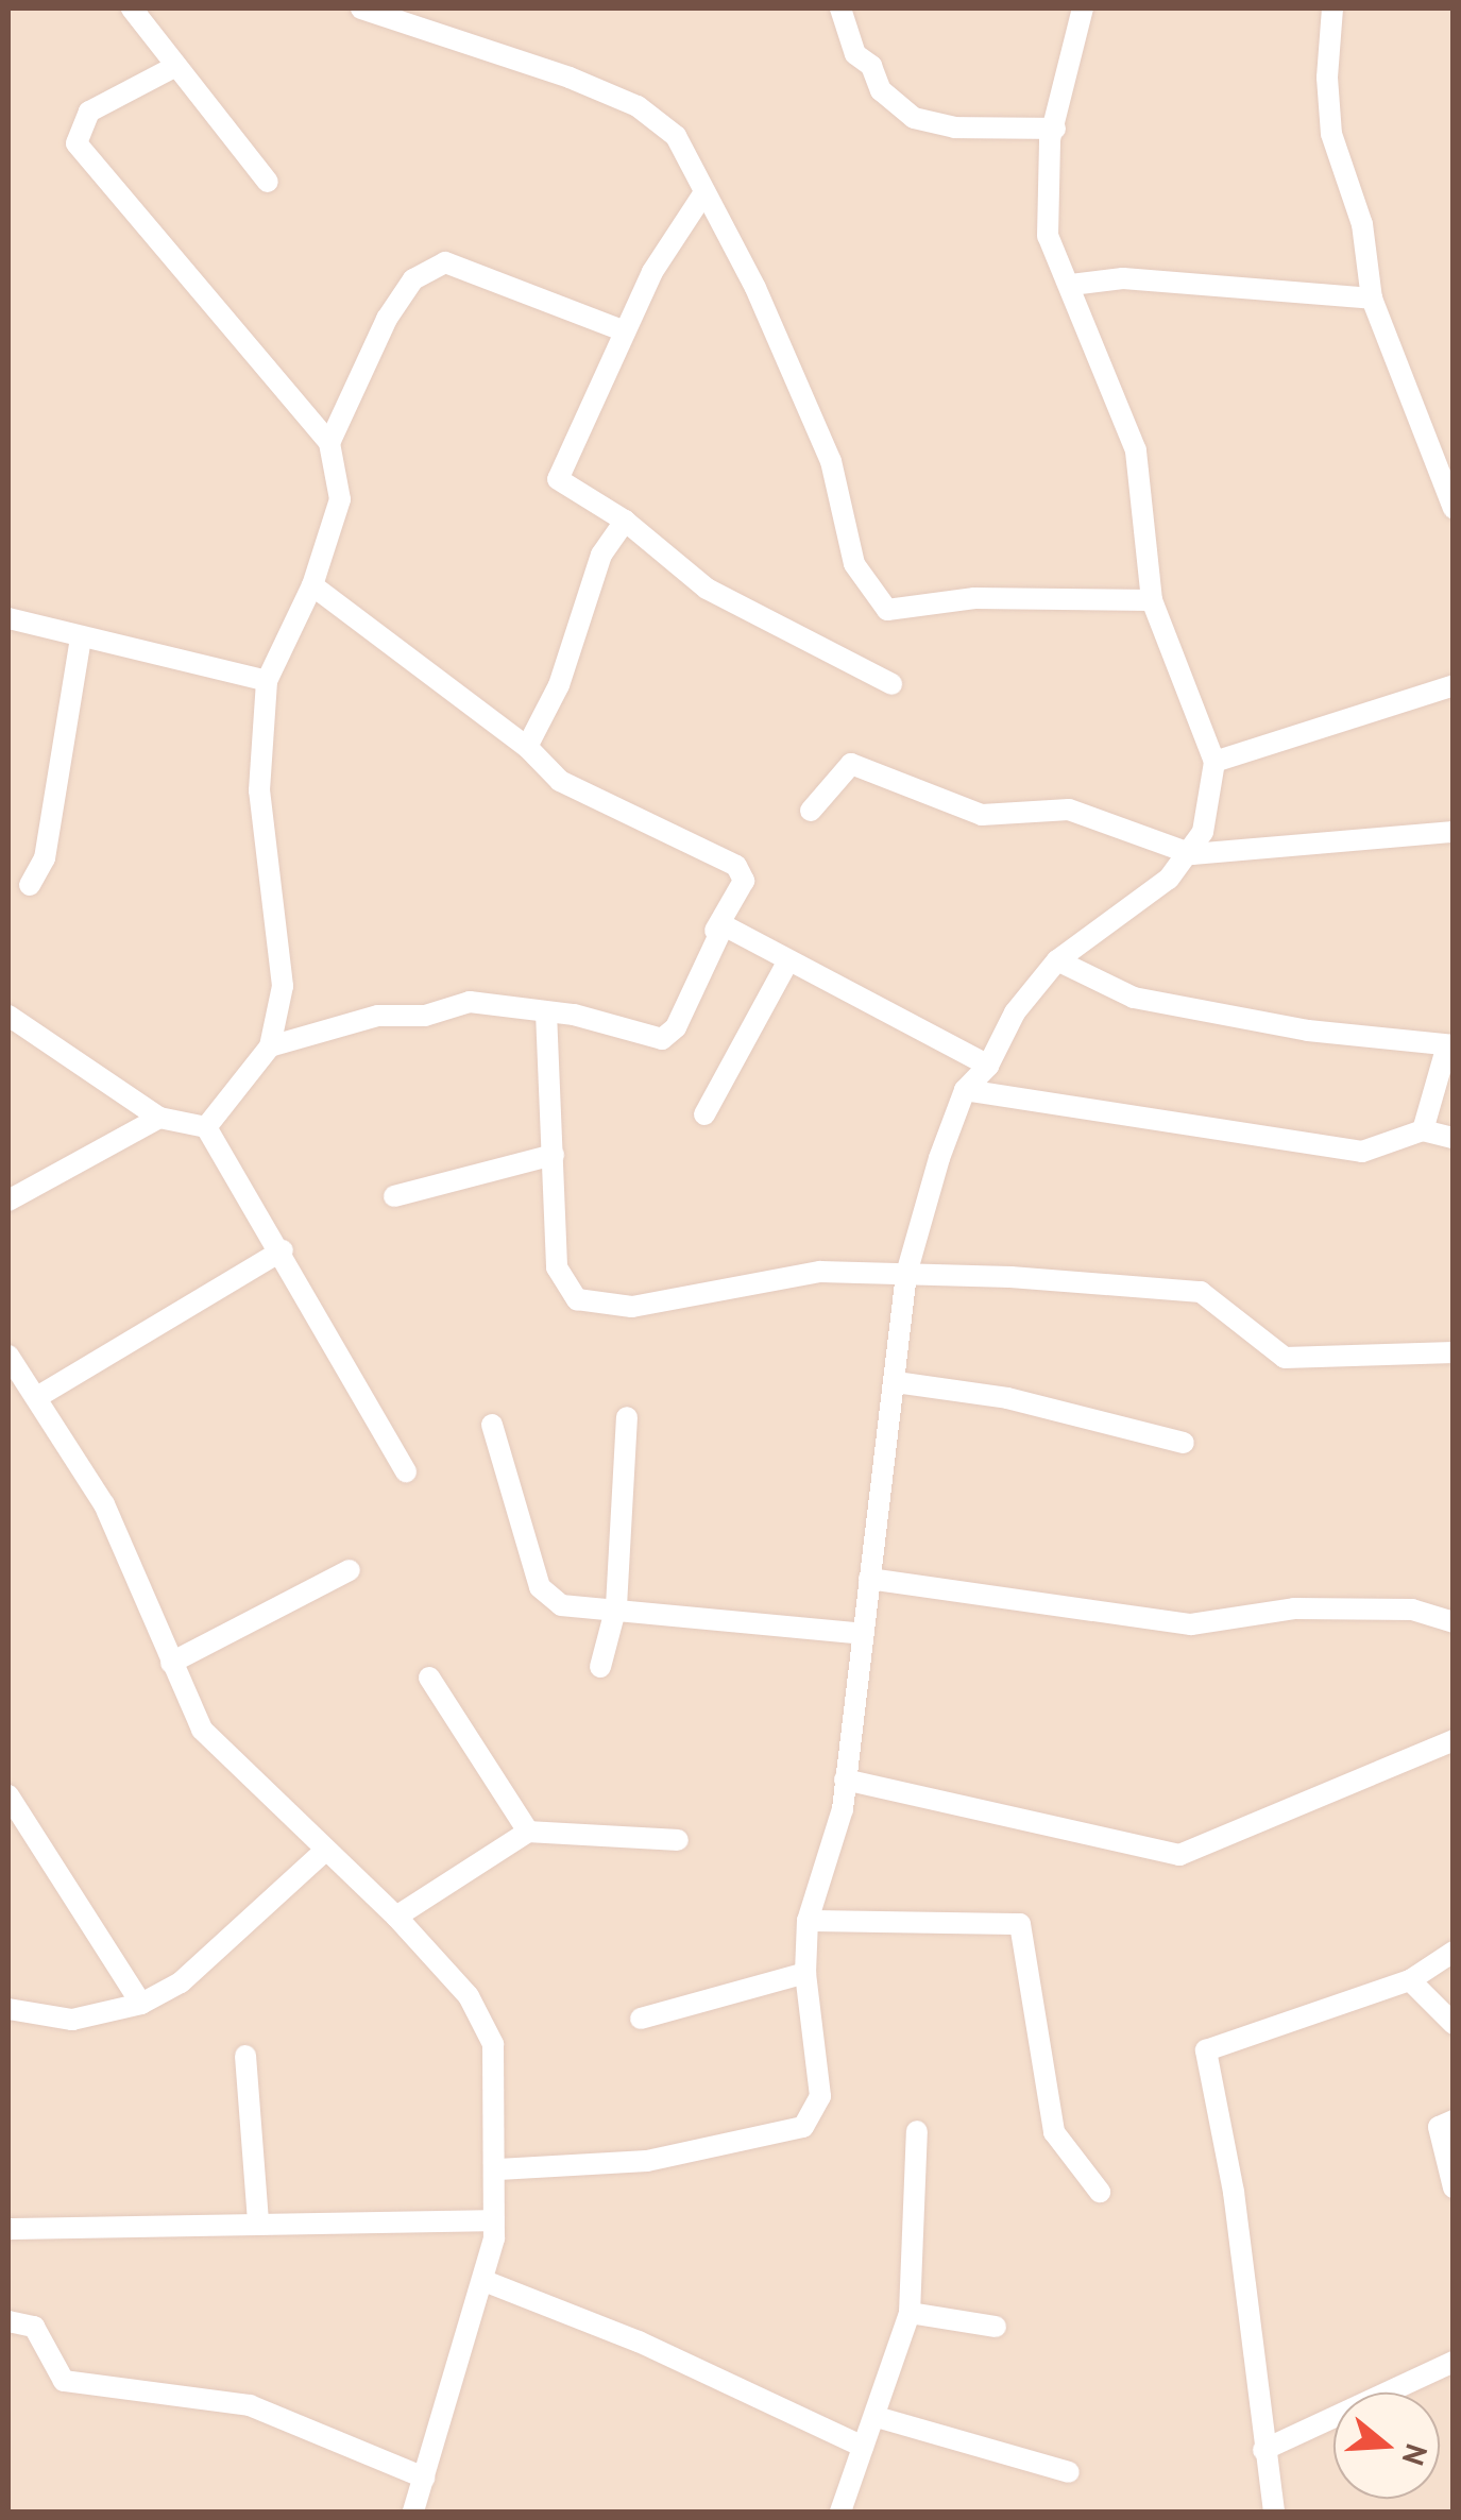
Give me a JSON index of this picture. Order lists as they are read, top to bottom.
{
  "north": "right"
}
